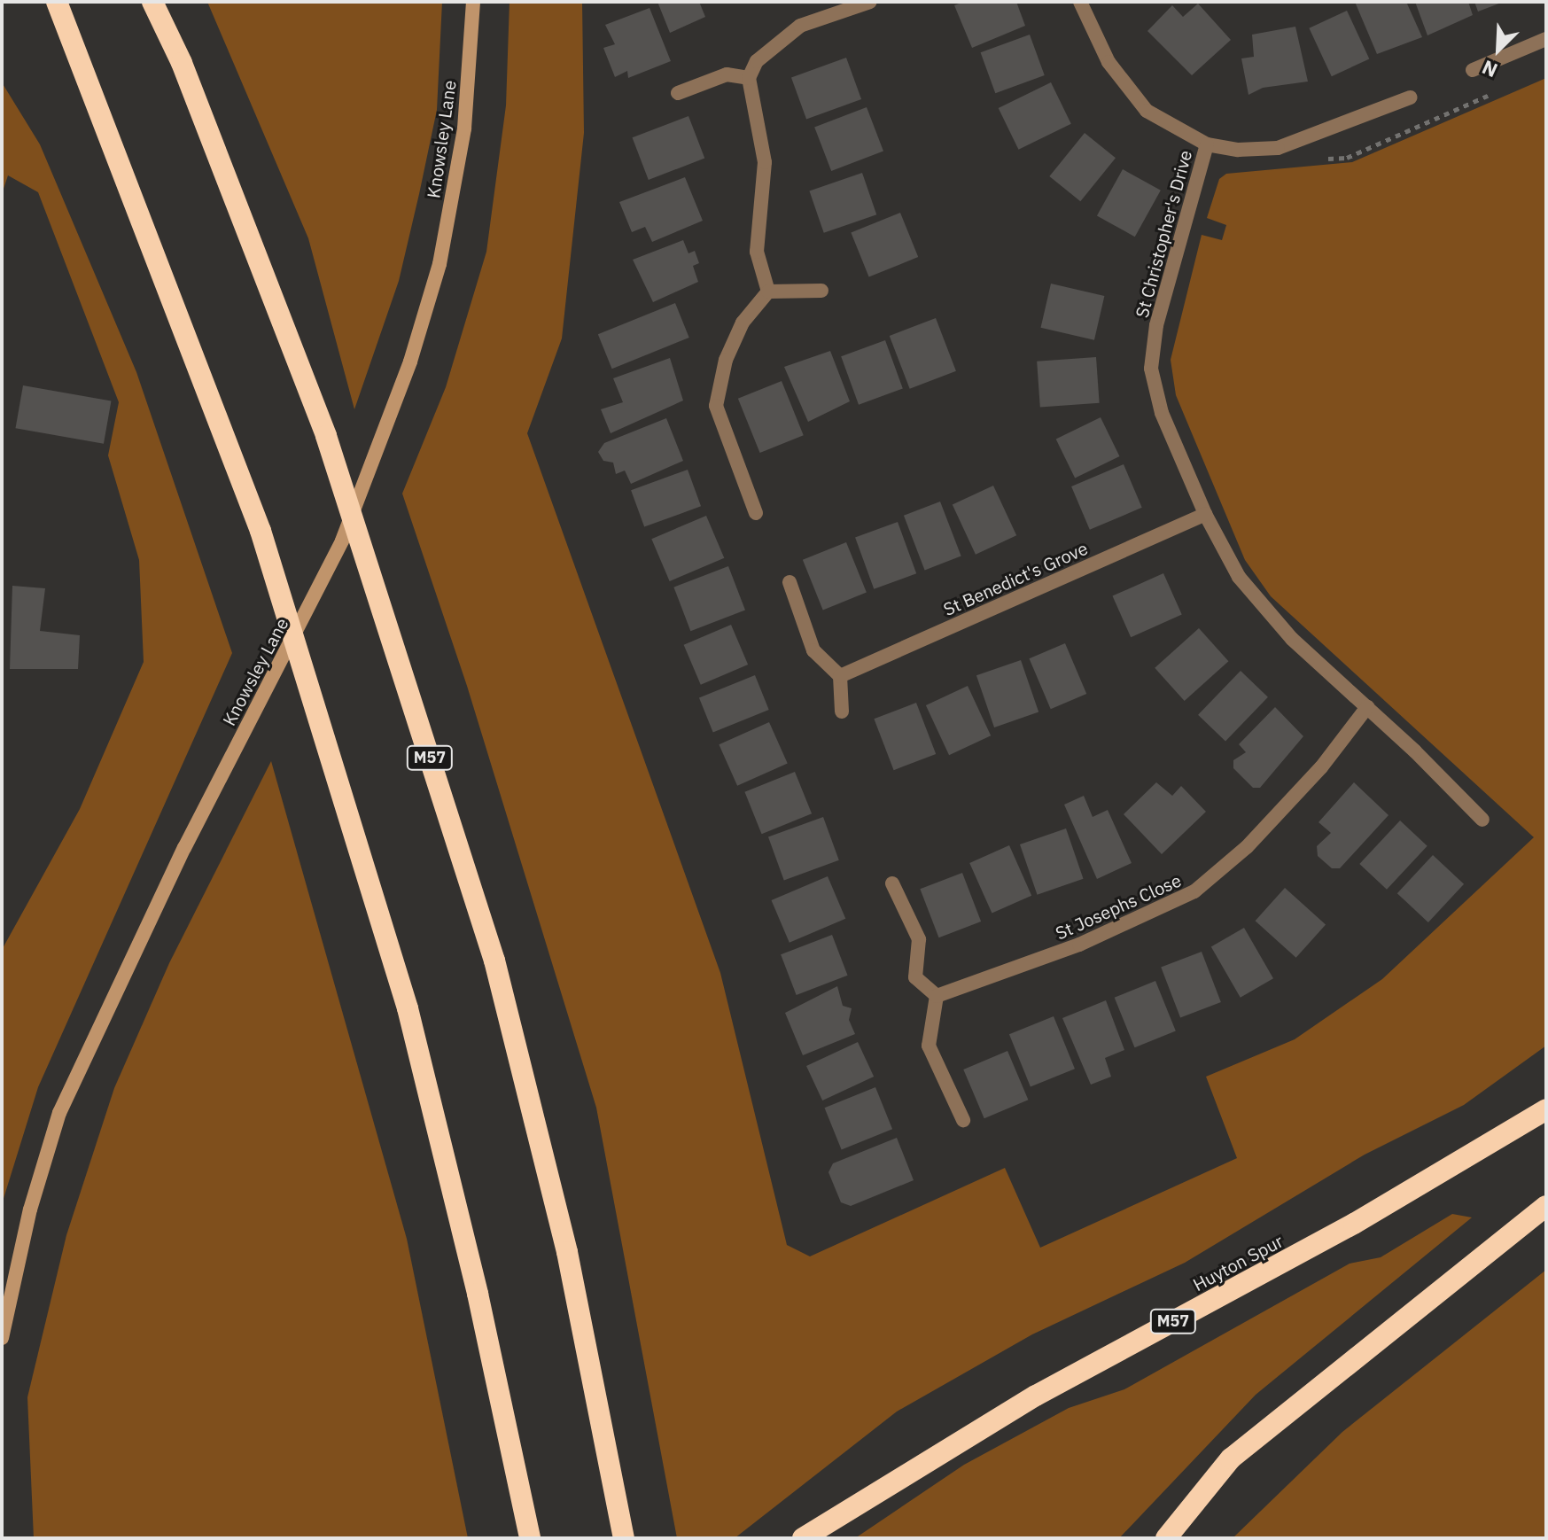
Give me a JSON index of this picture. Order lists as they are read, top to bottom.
{
  "streets": {
    "highway": ["M57", "Huyton Spur"],
    "main road": ["Knowsley Lane"],
    "street": ["St Christopher's Drive", "St Benedict's Grove", "St Josephs Close"]
  },
  "crossings": [
    ["St Christopher's Drive", "St Benedict's Grove"],
    ["St Christopher's Drive", "St Josephs Close"]
  ],
  "north": "bottom left"
}
